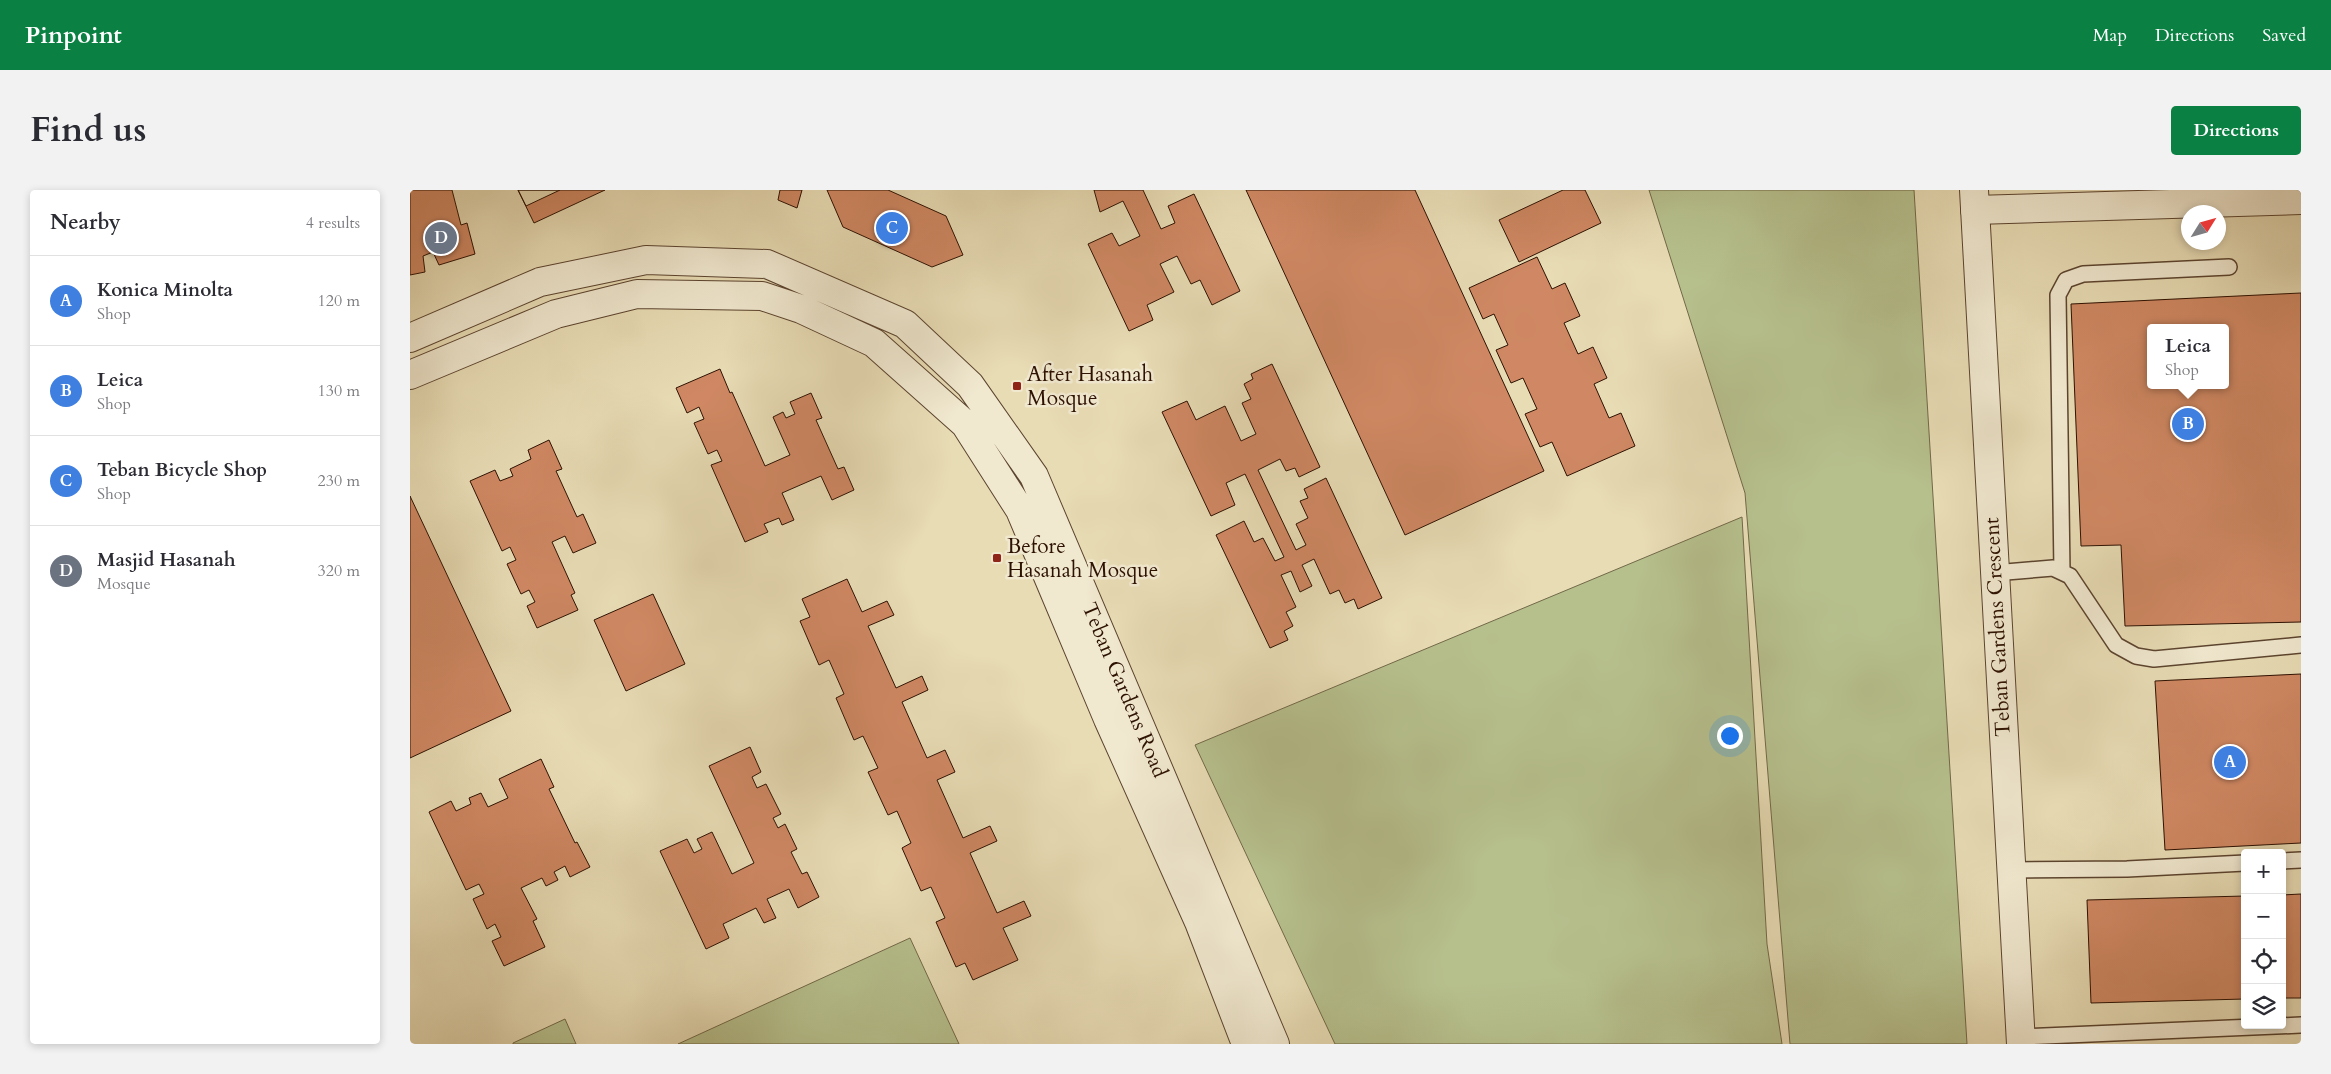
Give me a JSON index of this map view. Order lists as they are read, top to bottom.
{
  "streets": {
    "street": ["Teban Gardens Crescent", "Teban Gardens Road"]
  },
  "places": {
    "transit": ["After Hasanah Mosque", "Before Hasanah Mosque"]
  },
  "north": "top right",
  "page": {
    "header": "Pinpoint",
    "nav": ["Map", "Directions", "Saved"],
    "title": "Find us",
    "buttons": "Directions",
    "heading": ["Nearby", "4 results"],
    "pins": [
      "C",
      "D",
      "B",
      "A"
    ],
    "list": [
      {
        "mark": "A",
        "name": "Konica Minolta",
        "note": "Shop",
        "value": "120 m"
      },
      {
        "mark": "B",
        "name": "Leica",
        "note": "Shop",
        "value": "130 m"
      },
      {
        "mark": "C",
        "name": "Teban Bicycle Shop",
        "note": "Shop",
        "value": "230 m"
      },
      {
        "mark": "D",
        "name": "Masjid Hasanah",
        "note": "Mosque",
        "value": "320 m"
      }
    ],
    "popup": ["Leica", "Shop"],
    "map_buttons": ["+", "−"]
  }
}
